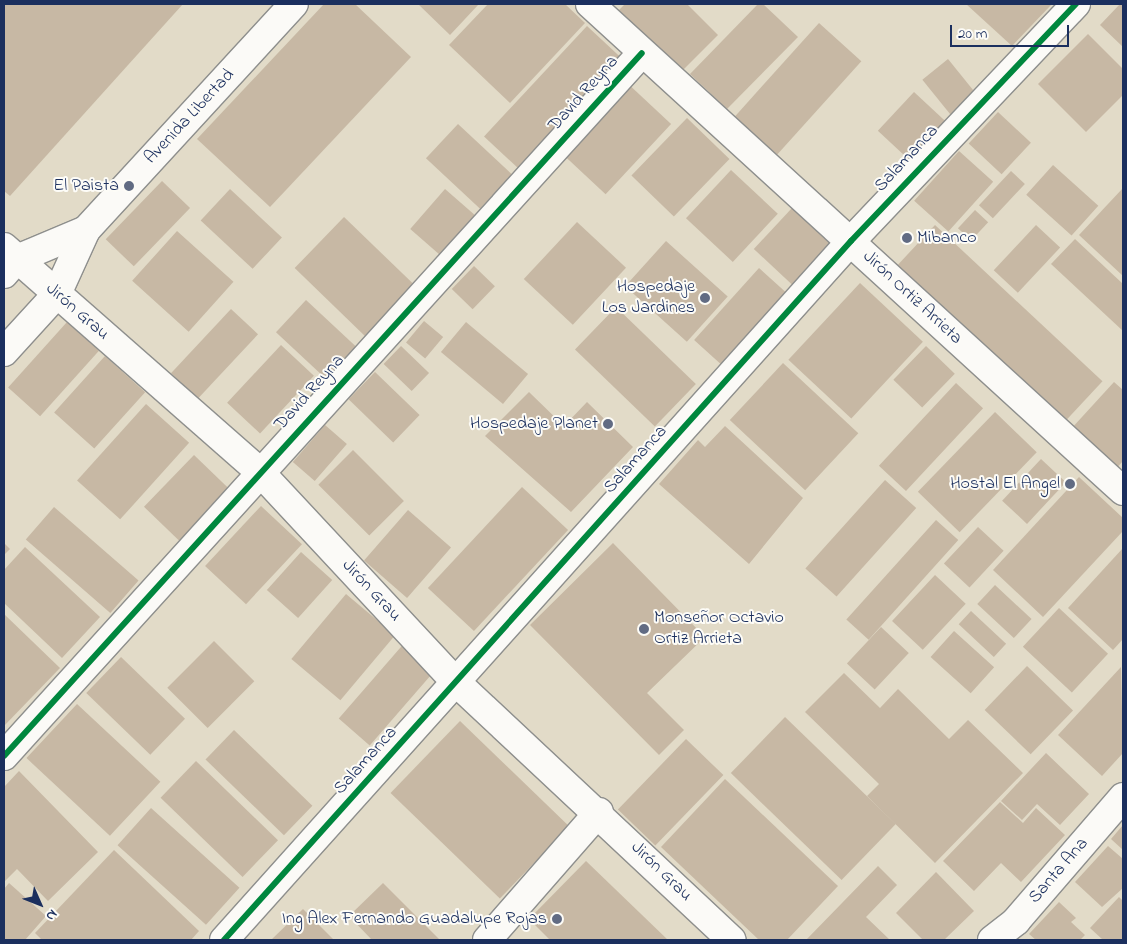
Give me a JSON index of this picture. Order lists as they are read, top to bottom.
{
  "streets": {
    "main road": [
      "David Reyna",
      "Avenida Libertad",
      "Salamanca",
      "Jirón Ortiz Arrieta",
      "Jirón Grau",
      "Santa Ana"
    ]
  },
  "crossings": [
    ["David Reyna", "Jirón Ortiz Arrieta"],
    ["David Reyna", "Jirón Grau"],
    ["Avenida Libertad", "Jirón Grau"],
    ["Salamanca", "Jirón Ortiz Arrieta"],
    ["Salamanca", "Jirón Grau"]
  ],
  "places": [
    "El Paista",
    "Mibanco",
    "Hospedaje Los Jardines",
    "Hospedaje Planet",
    "Hostal El Angel",
    "Monseñor Octavio Ortiz Arrieta",
    "Ing Alex Fernando Guadalupe Rojas"
  ],
  "scale_bar": "20 m",
  "north": "bottom right"
}
